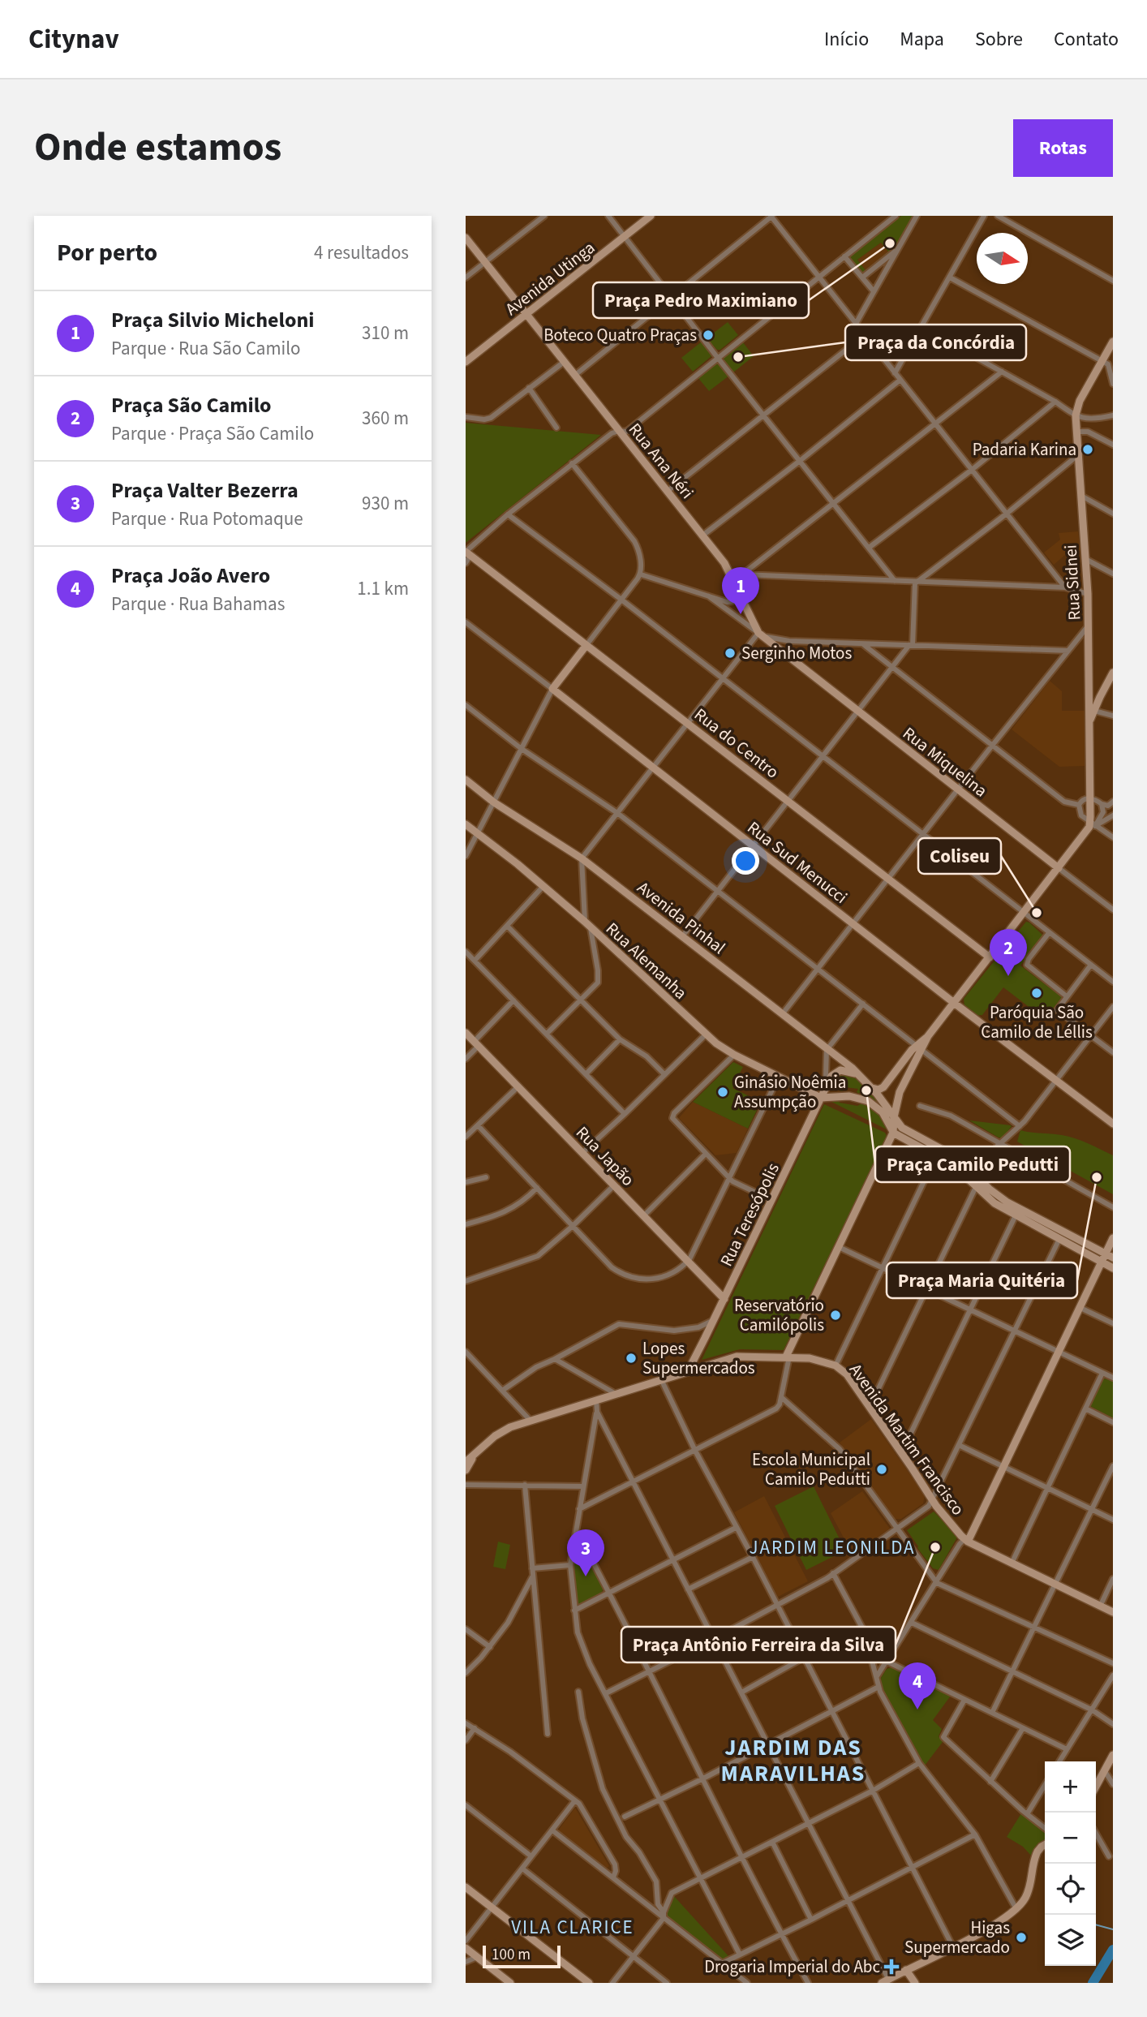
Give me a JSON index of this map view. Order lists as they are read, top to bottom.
{
  "streets": {
    "main road": [
      "Avenida Utinga",
      "Rua Ana Néri",
      "Rua Sidnei",
      "Rua do Centro",
      "Rua Miquelina",
      "Rua Sud Menucci",
      "Avenida Pinhal",
      "Rua Alemanha",
      "Rua Japão",
      "Rua Teresópolis",
      "Avenida Martim Francisco"
    ]
  },
  "crossings": [
    ["Avenida Utinga", "Rua Ana Néri"],
    ["Rua Ana Néri", "Rua Miquelina"],
    ["Rua Sidnei", "Rua do Centro"],
    ["Rua Sidnei", "Rua Miquelina"],
    ["Rua Sidnei", "Rua Sud Menucci"],
    ["Rua Alemanha", "Rua Teresópolis"],
    ["Rua Japão", "Rua Teresópolis"],
    ["Rua Teresópolis", "Avenida Martim Francisco"]
  ],
  "districts": ["JARDIM LEONILDA", "JARDIM DAS MARAVILHAS", "VILA CLARICE"],
  "places": {
    "other": [
      "Praça Pedro Maximiano",
      "Boteco Quatro Praças",
      "Praça da Concórdia",
      "Padaria Karina",
      "Serginho Motos",
      "Coliseu",
      "Paróquia São Camilo de Léllis",
      "Praça Camilo Pedutti",
      "Ginásio Noêmia Assumpção",
      "Praça Maria Quitéria",
      "Reservatório Camilópolis",
      "Lopes Supermercados",
      "Escola Municipal Camilo Pedutti",
      "Praça Antônio Ferreira da Silva",
      "Higas Supermercado"
    ],
    "health": ["Drogaria Imperial do Abc"]
  },
  "scale_bar": "100 m",
  "north": "right",
  "page": {
    "header": "Citynav",
    "nav": [
      "Início",
      "Mapa",
      "Sobre",
      "Contato"
    ],
    "title": "Onde estamos",
    "buttons": "Rotas",
    "heading": ["Por perto", "4 resultados"],
    "list": [
      {
        "mark": "1",
        "name": "Praça Silvio Micheloni",
        "note": "Parque · Rua São Camilo",
        "value": "310 m"
      },
      {
        "mark": "2",
        "name": "Praça São Camilo",
        "note": "Parque · Praça São Camilo",
        "value": "360 m"
      },
      {
        "mark": "3",
        "name": "Praça Valter Bezerra",
        "note": "Parque · Rua Potomaque",
        "value": "930 m"
      },
      {
        "mark": "4",
        "name": "Praça João Avero",
        "note": "Parque · Rua Bahamas",
        "value": "1.1 km"
      }
    ],
    "pins": [
      "1",
      "2",
      "3",
      "4"
    ],
    "map_buttons": ["+", "−"],
    "scale": "100 m"
  }
}
